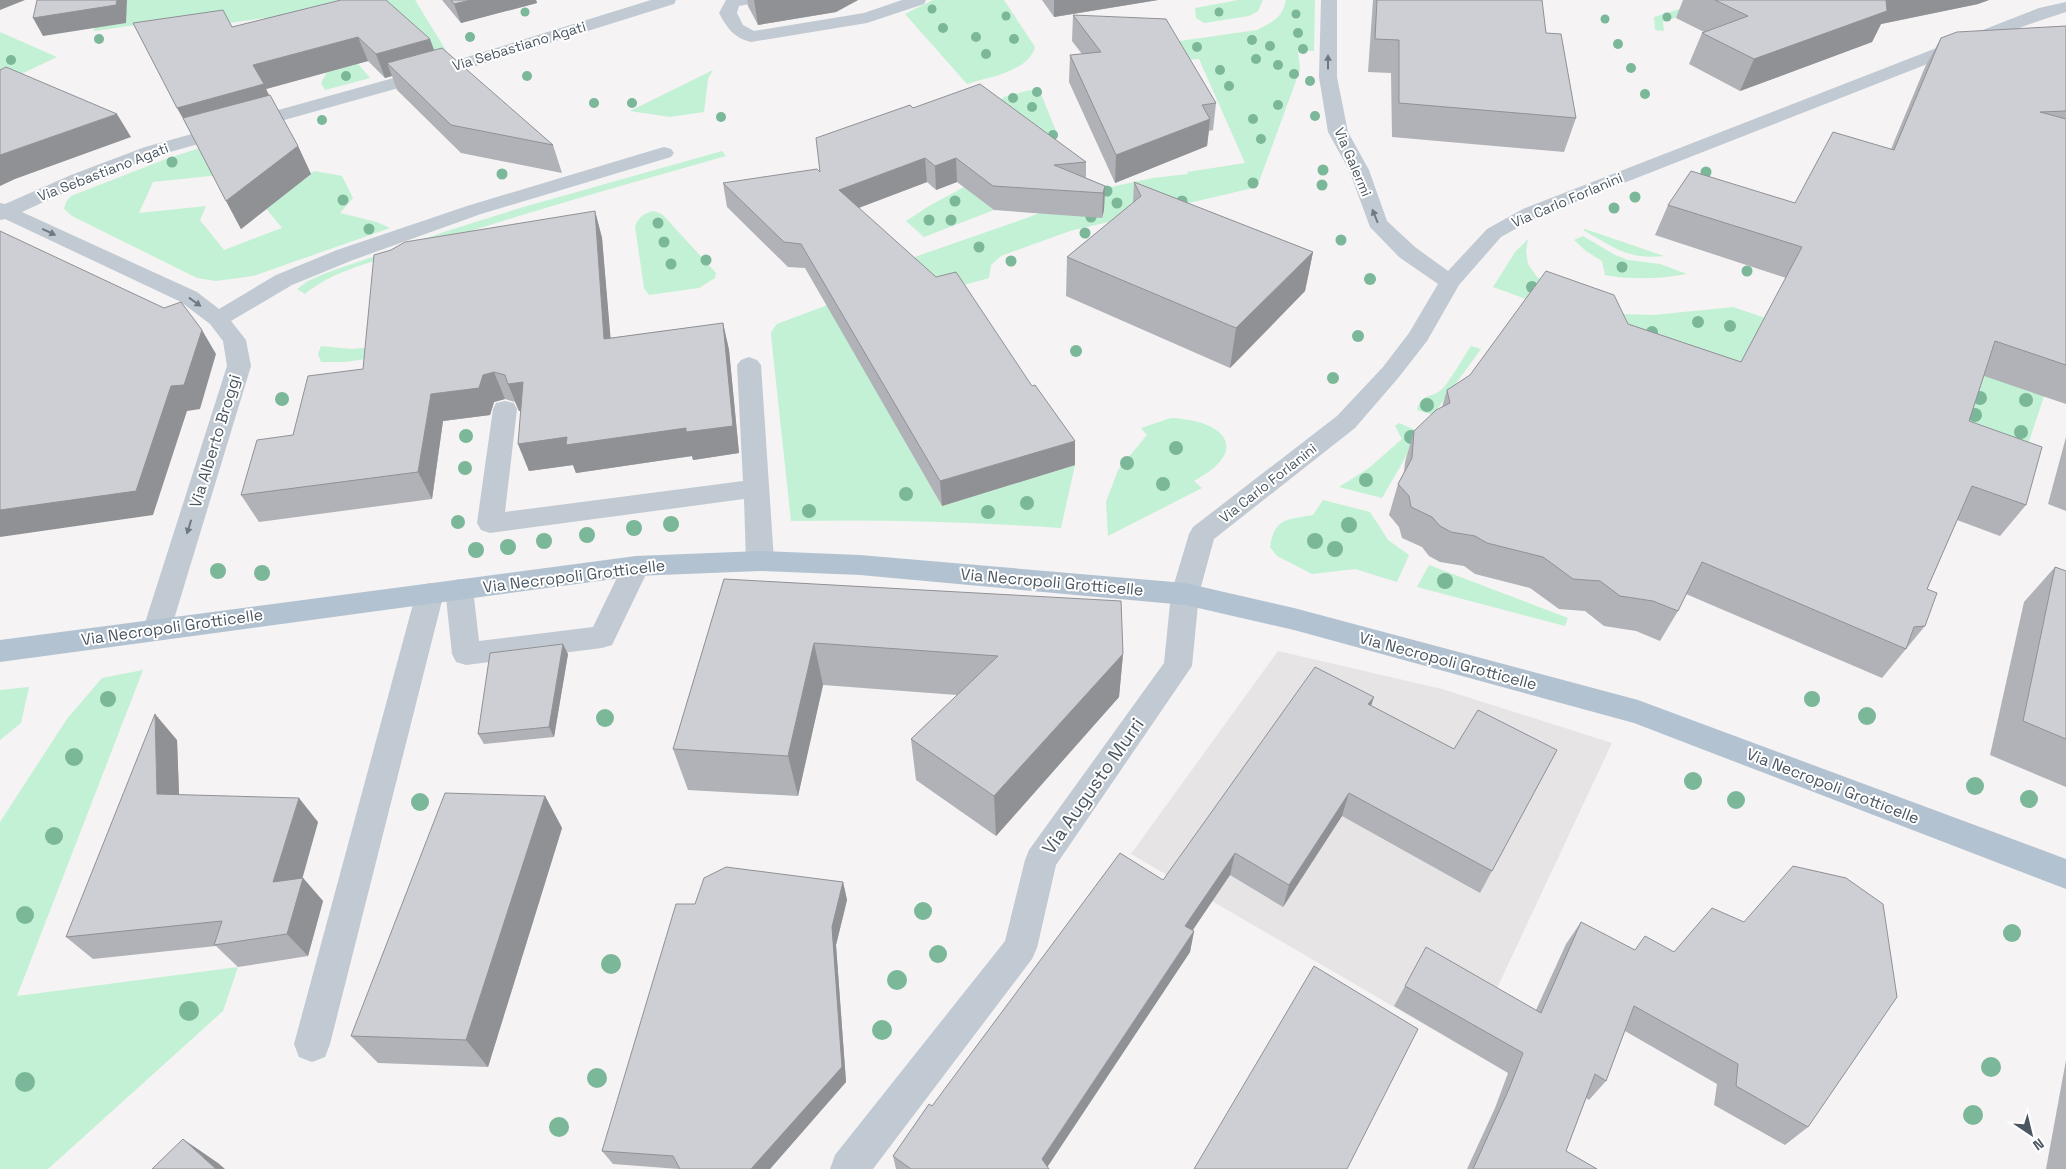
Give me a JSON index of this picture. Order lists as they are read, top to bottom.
{
  "streets": {
    "main road": ["Via Necropoli Grotticelle"],
    "street": [
      "Via Sebastiano Agati",
      "Via Galermi",
      "Via Carlo Forlanini",
      "Via Alberto Broggi",
      "Via Augusto Murri"
    ]
  },
  "crossings": [
    ["Via Sebastiano Agati", "Via Alberto Broggi"],
    ["Via Galermi", "Via Carlo Forlanini"],
    ["Via Carlo Forlanini", "Via Necropoli Grotticelle"],
    ["Via Carlo Forlanini", "Via Augusto Murri"],
    ["Via Alberto Broggi", "Via Necropoli Grotticelle"],
    ["Via Necropoli Grotticelle", "Via Augusto Murri"]
  ],
  "one_way": ["Via Galermi"],
  "north": "bottom right"
}
